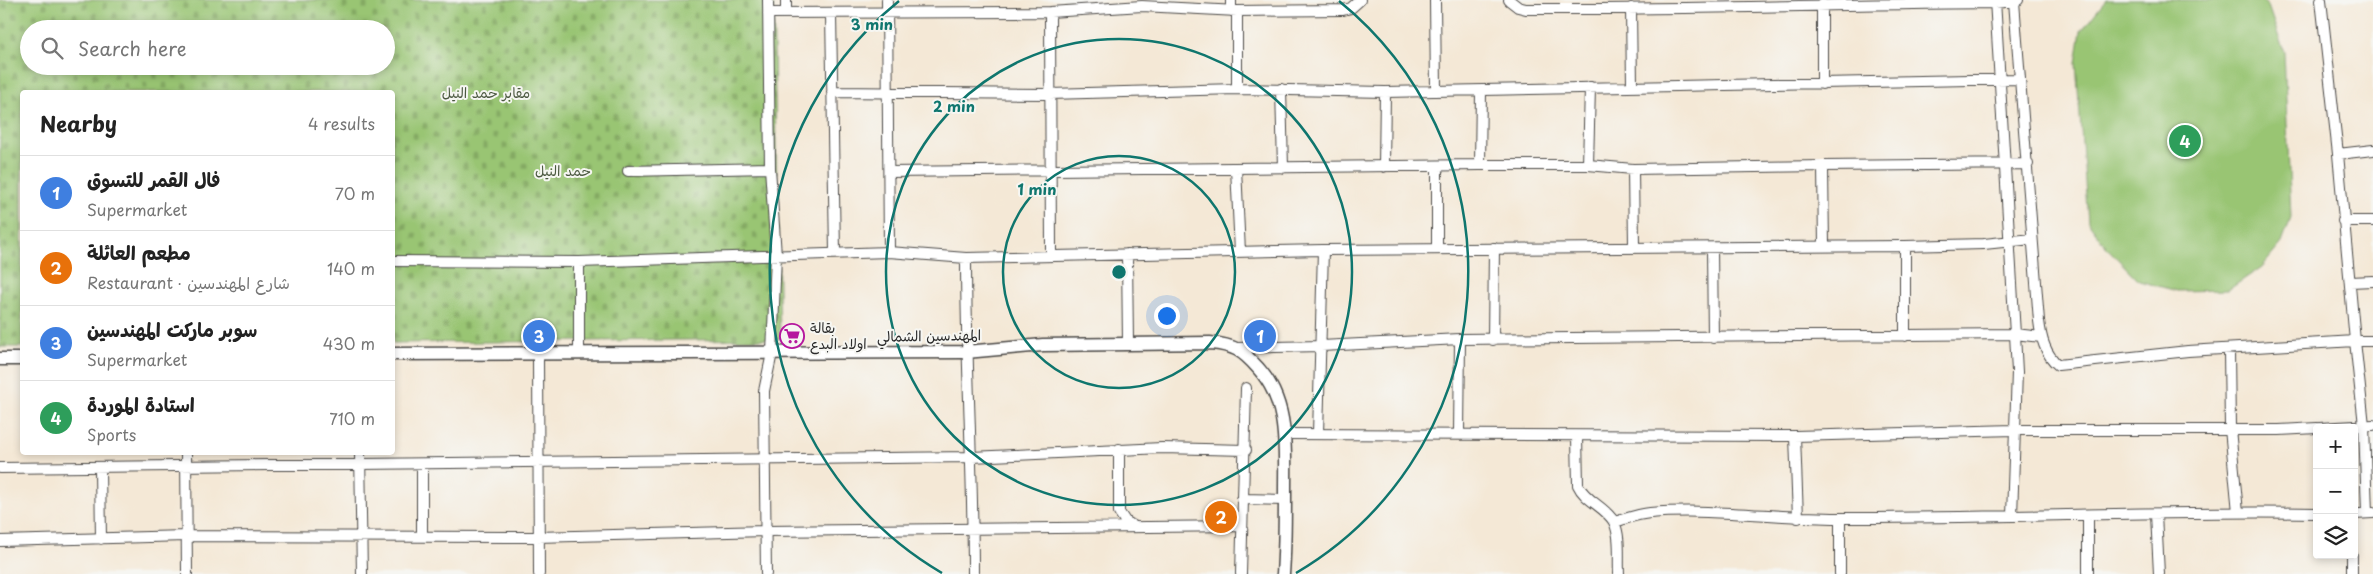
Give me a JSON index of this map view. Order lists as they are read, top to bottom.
{
  "streets": {
    "main road": ["المهندسين الشمالي"]
  },
  "parks": ["مقابر حمد النيل", "حمد النيل"],
  "places": {
    "supermarket": ["بقالة اولاد البدع"]
  },
  "page": {
    "search": "Search here",
    "heading": ["Nearby", "4 results"],
    "pins": [
      "4",
      "1",
      "3",
      "2"
    ],
    "list": [
      {
        "mark": "1",
        "name": "فال القمر للتسوق",
        "note": "Supermarket",
        "value": "70 m"
      },
      {
        "mark": "2",
        "name": "مطعم العائلة",
        "note": "Restaurant · شارع المهندسين",
        "value": "140 m"
      },
      {
        "mark": "3",
        "name": "سوبر ماركت المهندسين",
        "note": "Supermarket",
        "value": "430 m"
      },
      {
        "mark": "4",
        "name": "استادة الموردة",
        "note": "Sports",
        "value": "710 m"
      }
    ],
    "map_buttons": ["+", "−"]
  },
  "rings": ["3 min", "2 min", "1 min"]
}
